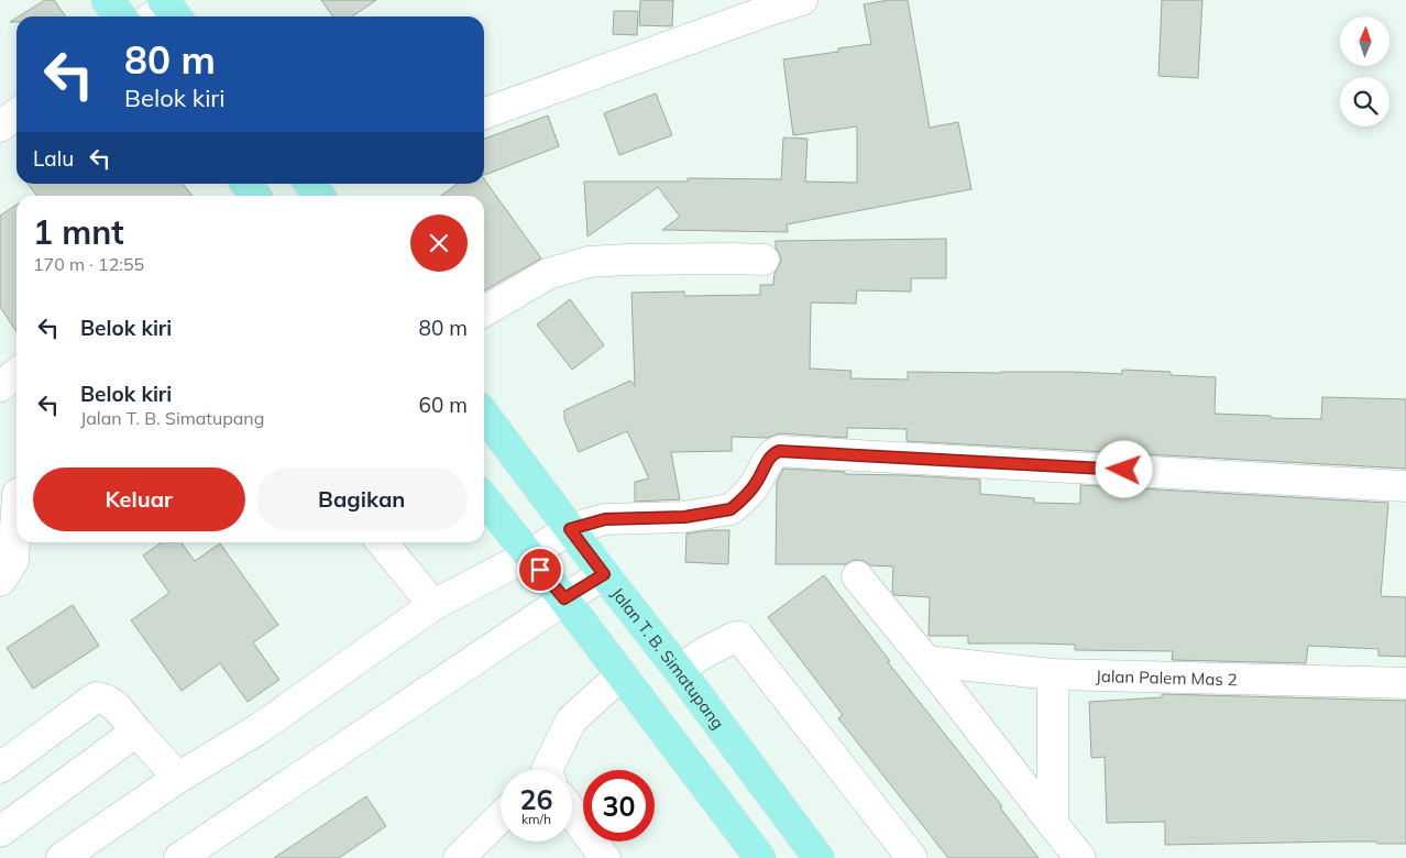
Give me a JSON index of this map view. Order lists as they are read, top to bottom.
{
  "streets": {
    "main road": ["Jalan T. B. Simatupang"],
    "street": ["Jalan Palem Mas 2"]
  },
  "north": "top",
  "page": {
    "turn": ["80 m", "Belok kiri"],
    "then": "Lalu",
    "heading": ["1 mnt", "170 m · 12:55"],
    "list": [
      {
        "name": "Belok kiri",
        "value": "80 m"
      },
      {
        "name": "Belok kiri",
        "note": "Jalan T. B. Simatupang",
        "value": "60 m"
      }
    ],
    "buttons": ["Keluar", "Bagikan"],
    "speed": "26 km/h",
    "limit": "30"
  }
}
